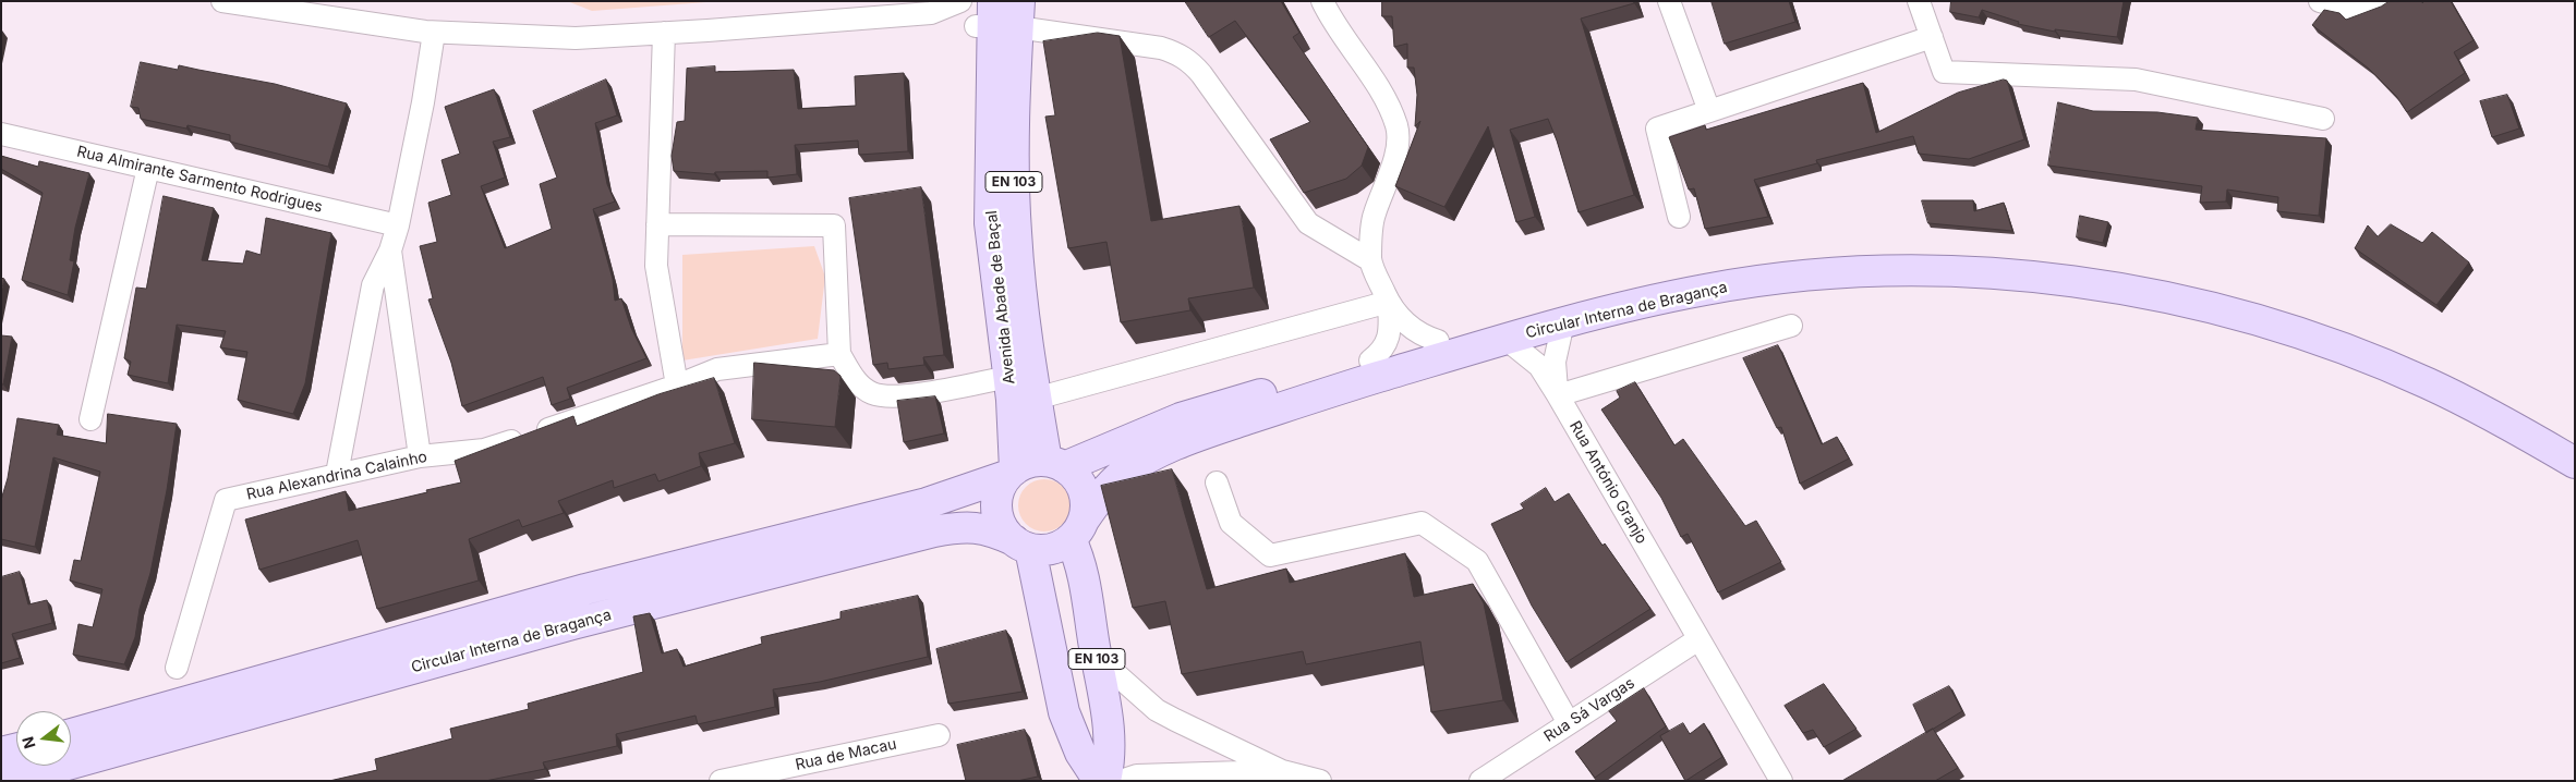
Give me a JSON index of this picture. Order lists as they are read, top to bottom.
{
  "streets": {
    "main road": ["EN 103", "Avenida Abade de Baçal", "Circular Interna de Bragança"],
    "street": [
      "Rua Almirante Sarmento Rodrigues",
      "Rua Alexandrina Calainho",
      "Rua António Granjo",
      "Rua Sá Vargas",
      "Rua de Macau"
    ]
  },
  "crossings": [
    ["EN 103", "Avenida Abade de Baçal"],
    ["EN 103", "Circular Interna de Bragança"],
    ["Avenida Abade de Baçal", "Circular Interna de Bragança"],
    ["Circular Interna de Bragança", "Rua António Granjo"],
    ["Rua António Granjo", "Rua Sá Vargas"]
  ],
  "north": "left"
}
